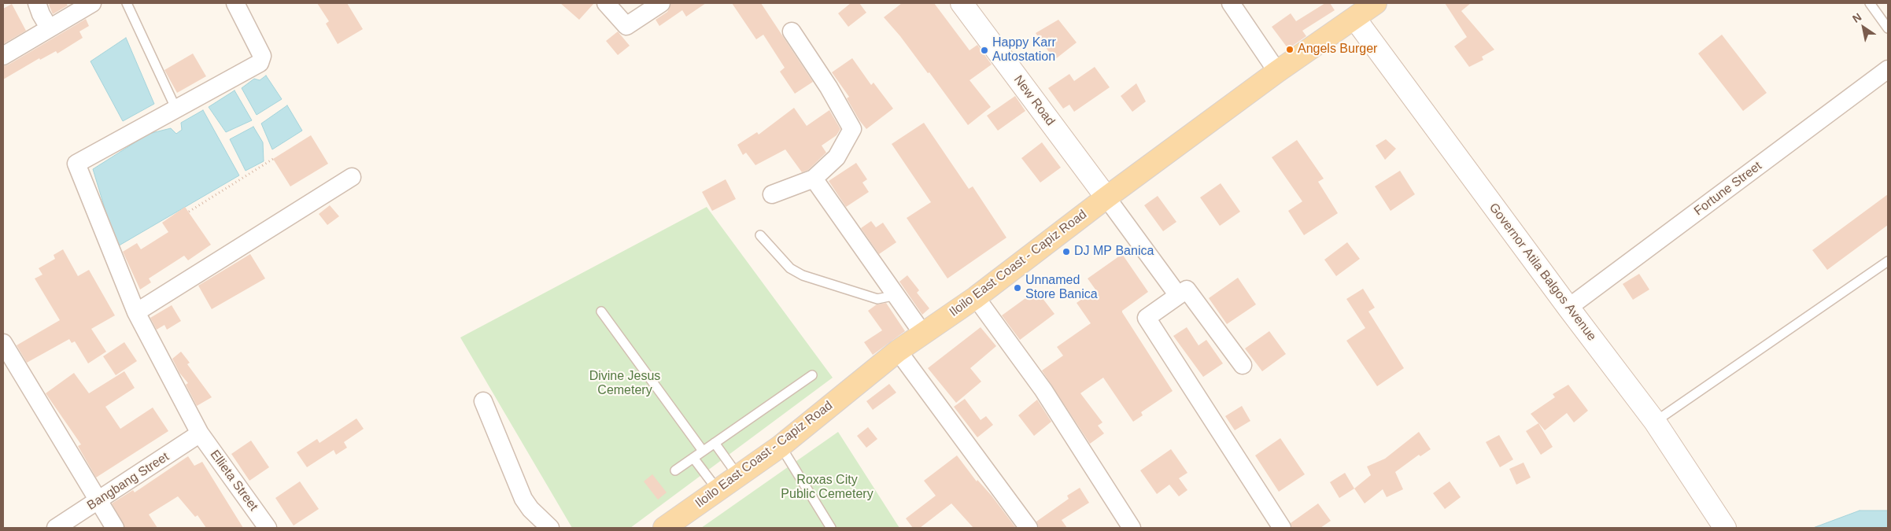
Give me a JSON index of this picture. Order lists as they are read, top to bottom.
{
  "streets": {
    "main road": ["New Road", "Iloilo East Coast - Capiz Road", "Governor Atila Balgos Avenue"],
    "street": ["Fortune Street", "Ellieta Street", "Bangbang Street"]
  },
  "crossings": [
    ["New Road", "Iloilo East Coast - Capiz Road"],
    ["Fortune Street", "Governor Atila Balgos Avenue"],
    ["Iloilo East Coast - Capiz Road", "Governor Atila Balgos Avenue"],
    ["Ellieta Street", "Bangbang Street"]
  ],
  "parks": ["Divine Jesus Cemetery", "Roxas City Public Cemetery"],
  "places": [
    "Angels Burger",
    "Happy Karr Autostation",
    "DJ MP Banica",
    "Unnamed Store Banica"
  ],
  "north": "top left"
}
